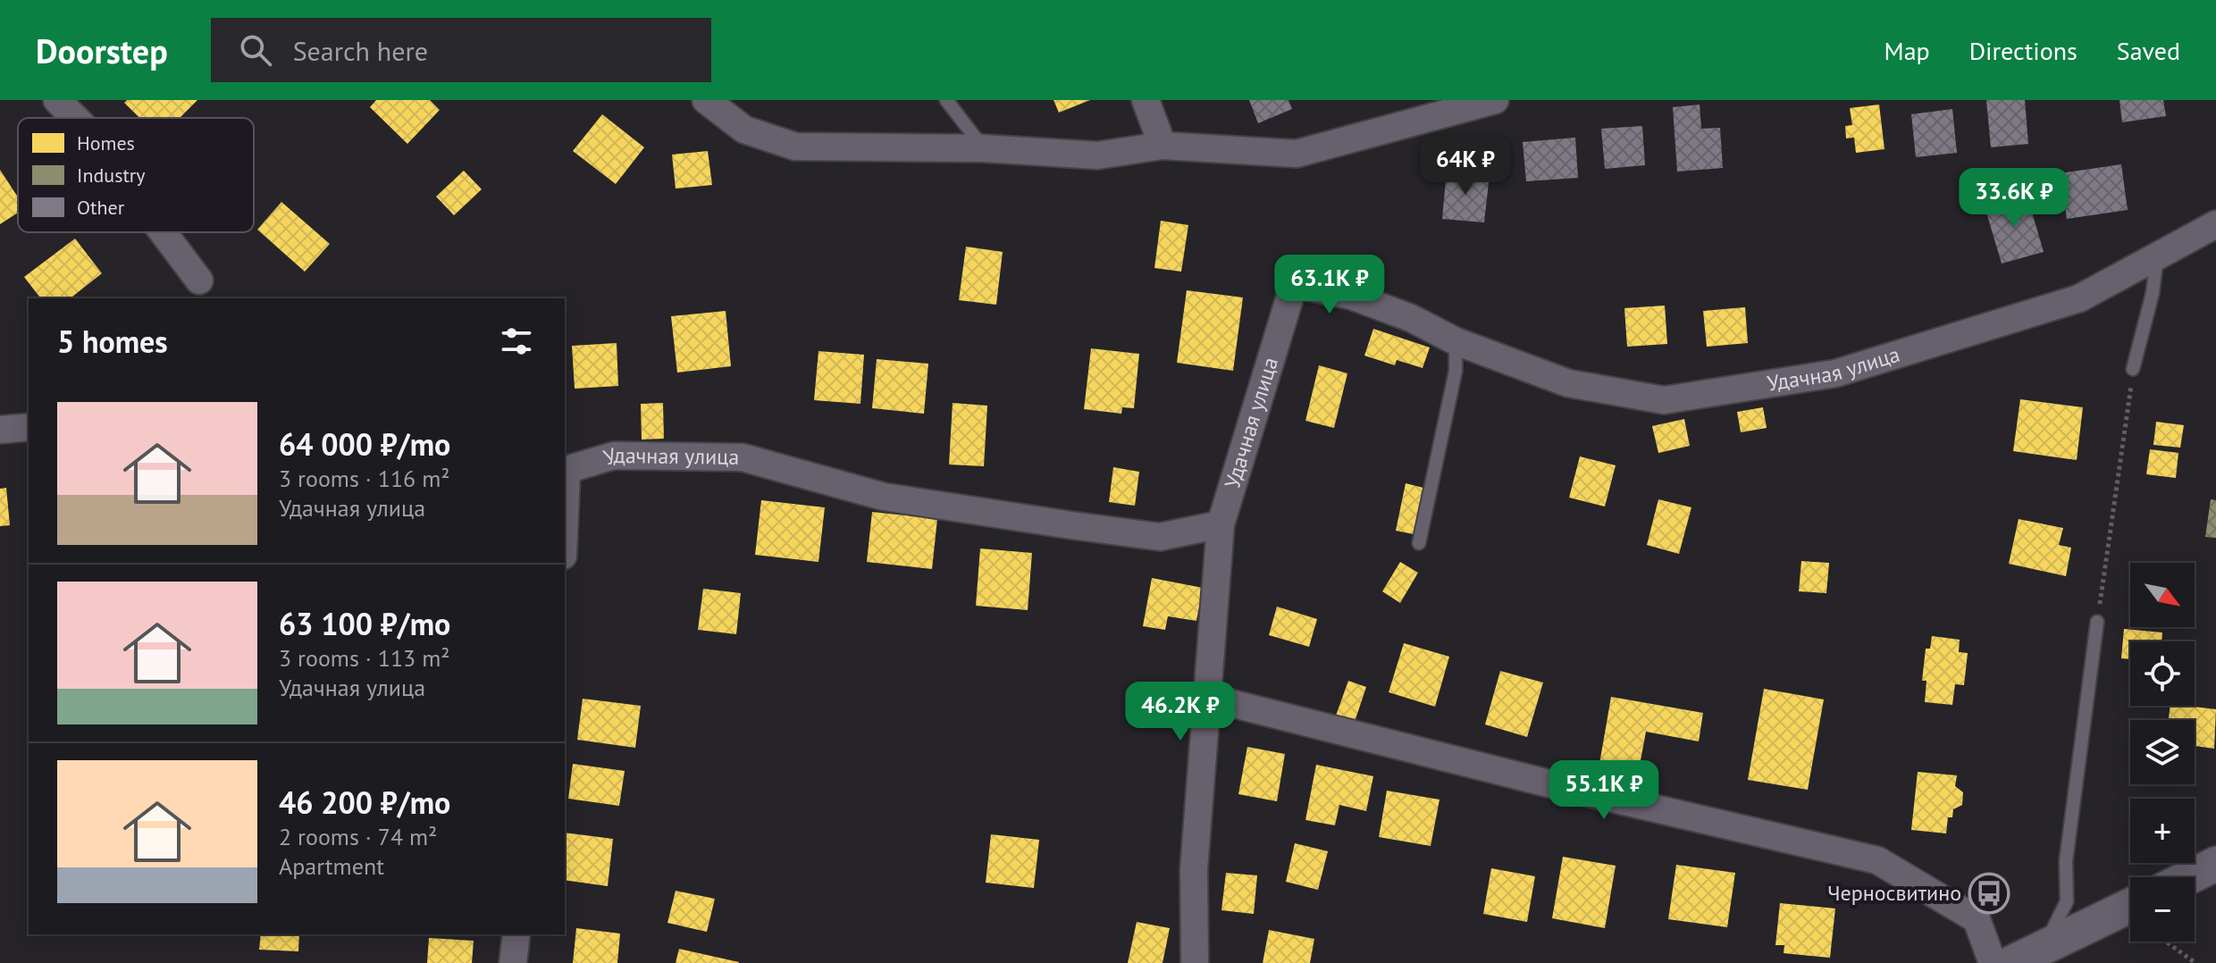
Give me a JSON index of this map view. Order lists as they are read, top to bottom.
{
  "streets": {
    "street": ["Удачная улица"]
  },
  "places": {
    "bus stop": ["Черносвитино"]
  },
  "legend": ["Homes", "Industry", "Other"],
  "north": "bottom right",
  "page": {
    "header": "Doorstep",
    "search": "Search here",
    "nav": ["Map", "Directions", "Saved"],
    "price": [
      "64K ₽",
      "33.6K ₽",
      "63.1K ₽",
      "46.2K ₽",
      "55.1K ₽"
    ],
    "heading": "5 homes",
    "list": [
      {
        "name": "64 000 ₽/mo",
        "note": "3 rooms · 116 m² · Удачная улица"
      },
      {
        "name": "63 100 ₽/mo",
        "note": "3 rooms · 113 m² · Удачная улица"
      },
      {
        "name": "46 200 ₽/mo",
        "note": "2 rooms · 74 m² · Apartment"
      }
    ],
    "map_buttons": ["+", "−"]
  }
}
